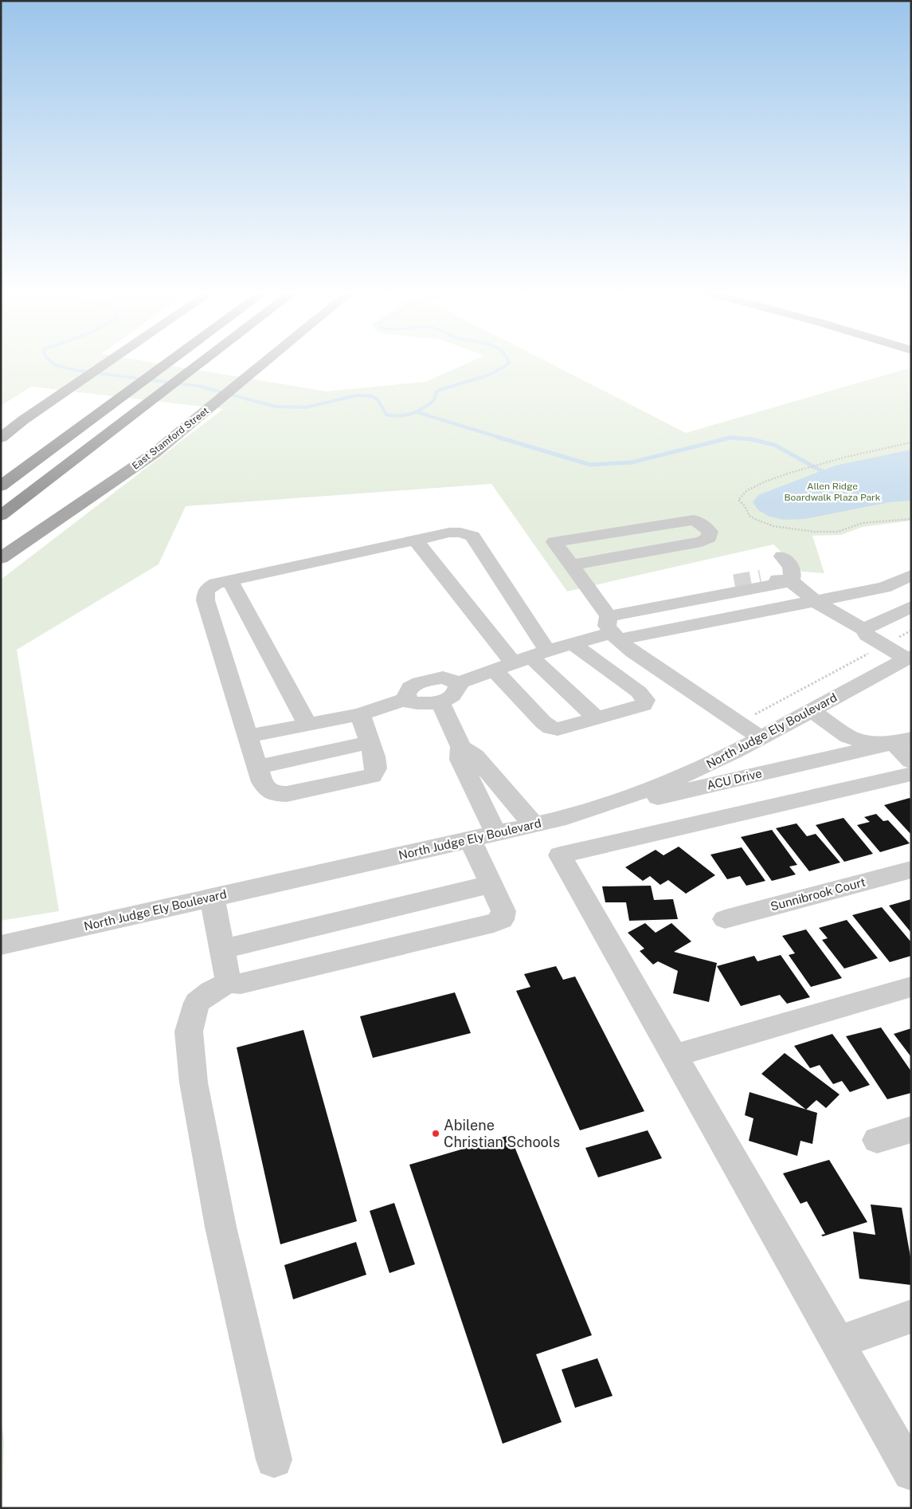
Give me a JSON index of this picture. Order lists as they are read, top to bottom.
{
  "streets": {
    "main road": ["East Stamford Street"],
    "street": ["North Judge Ely Boulevard", "ACU Drive", "Sunnibrook Court"]
  },
  "crossings": [
    ["North Judge Ely Boulevard", "ACU Drive"]
  ],
  "parks": ["Allen Ridge Boardwalk Plaza Park"],
  "places": ["Abilene Christian Schools"]
}
